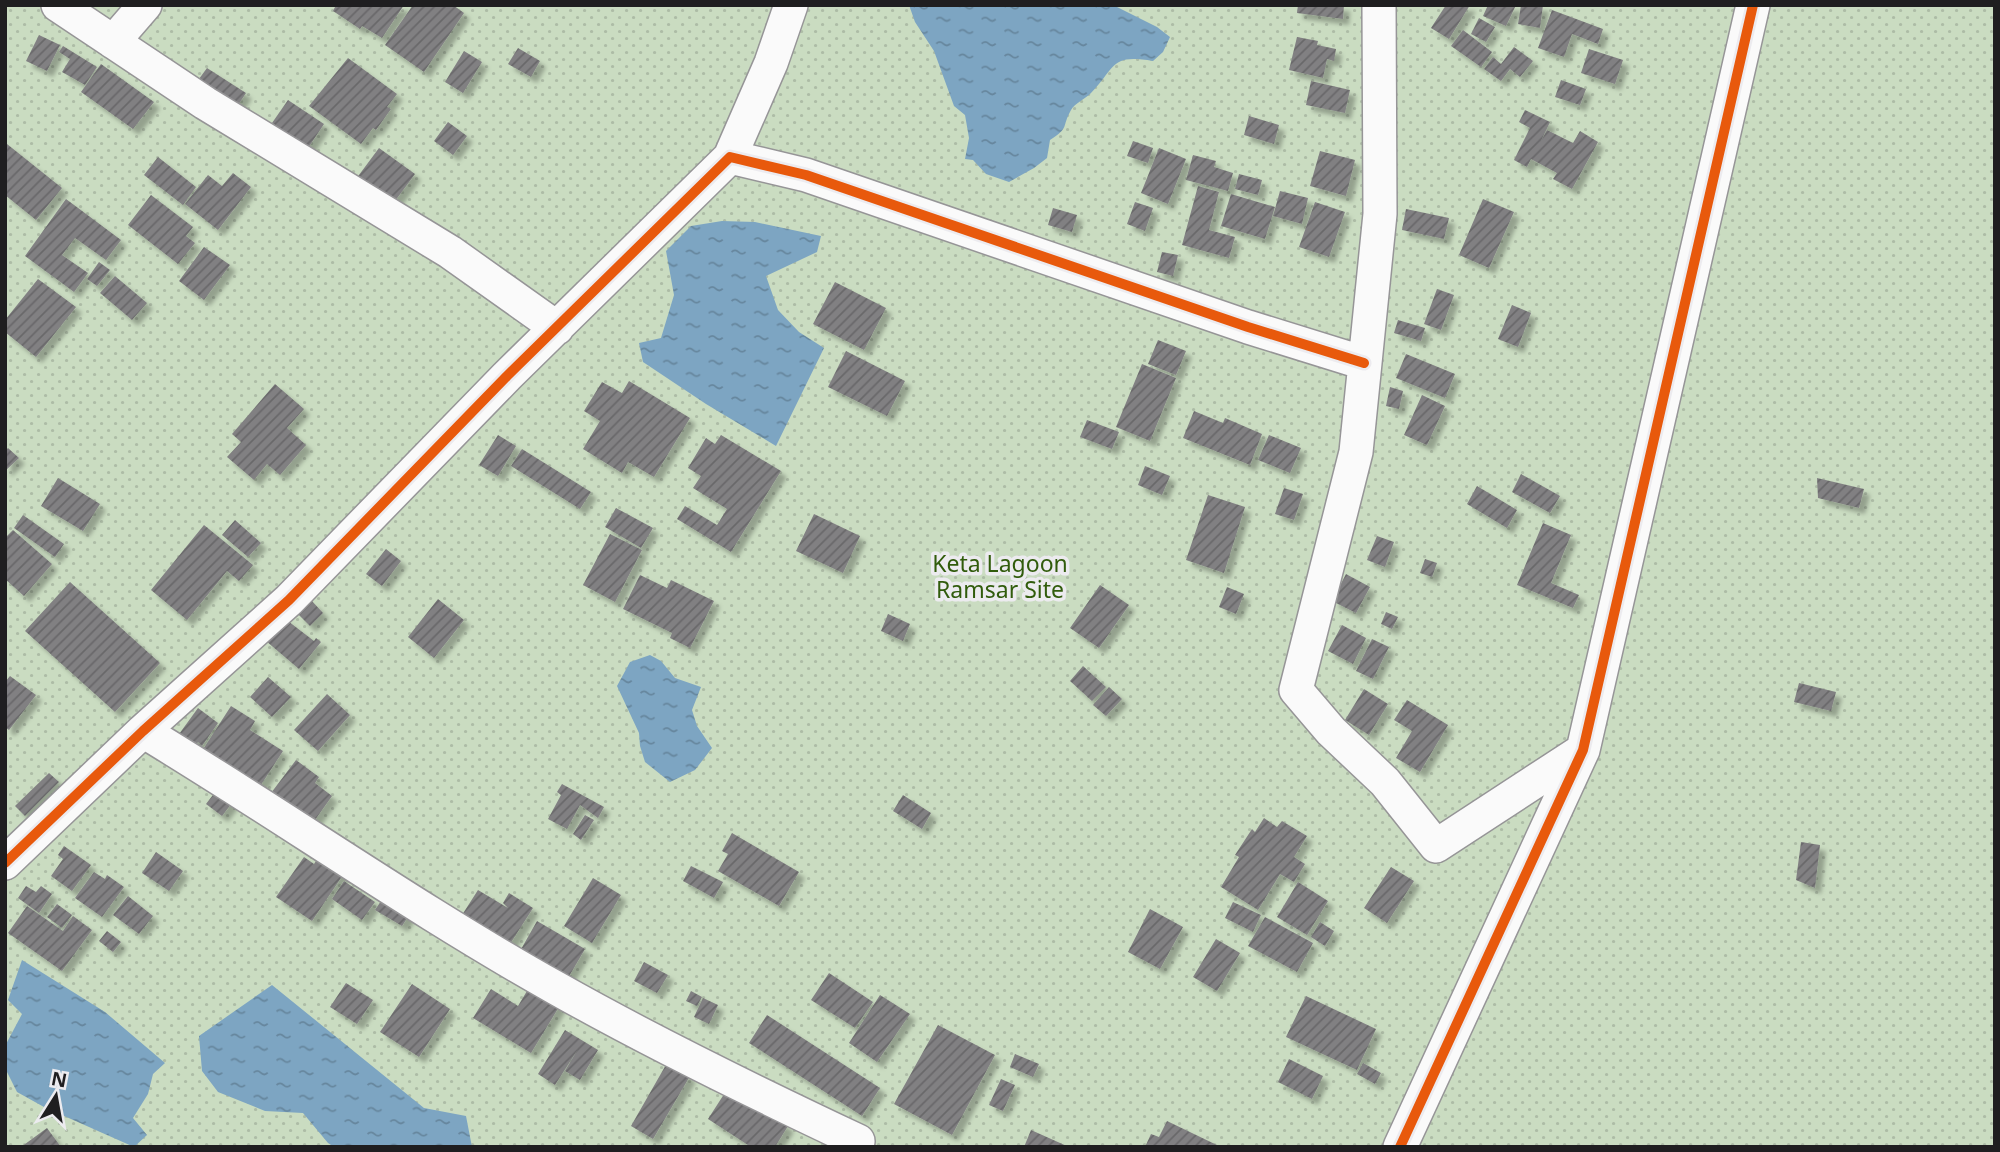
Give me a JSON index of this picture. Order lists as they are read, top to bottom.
{
  "parks": ["Keta Lagoon Ramsar Site"],
  "north": "top"
}
